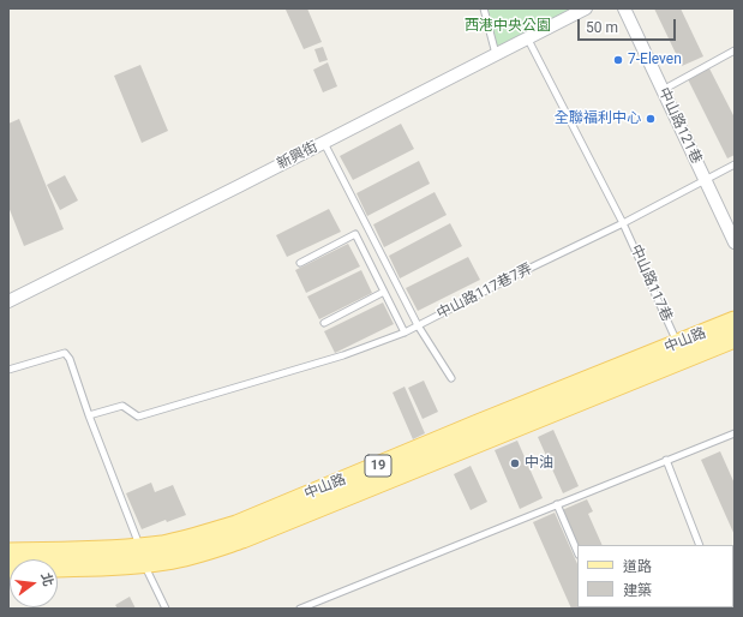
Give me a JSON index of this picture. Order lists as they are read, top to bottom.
{
  "streets": {
    "main road": ["中山路", "19"],
    "street": ["中山路121巷", "新興街"],
    "lane": ["中山路117巷", "中山路117巷7弄"]
  },
  "crossings": [
    ["中山路121巷", "中山路117巷7弄"],
    ["新興街", "中山路117巷"],
    ["中山路117巷", "中山路117巷7弄"],
    ["中山路117巷", "中山路"]
  ],
  "parks": ["西港中央公園"],
  "places": ["7-Eleven", "全聯福利中心", "中油"],
  "legend": ["道路", "建築"],
  "scale_bar": "50 m",
  "north": "right"
}
